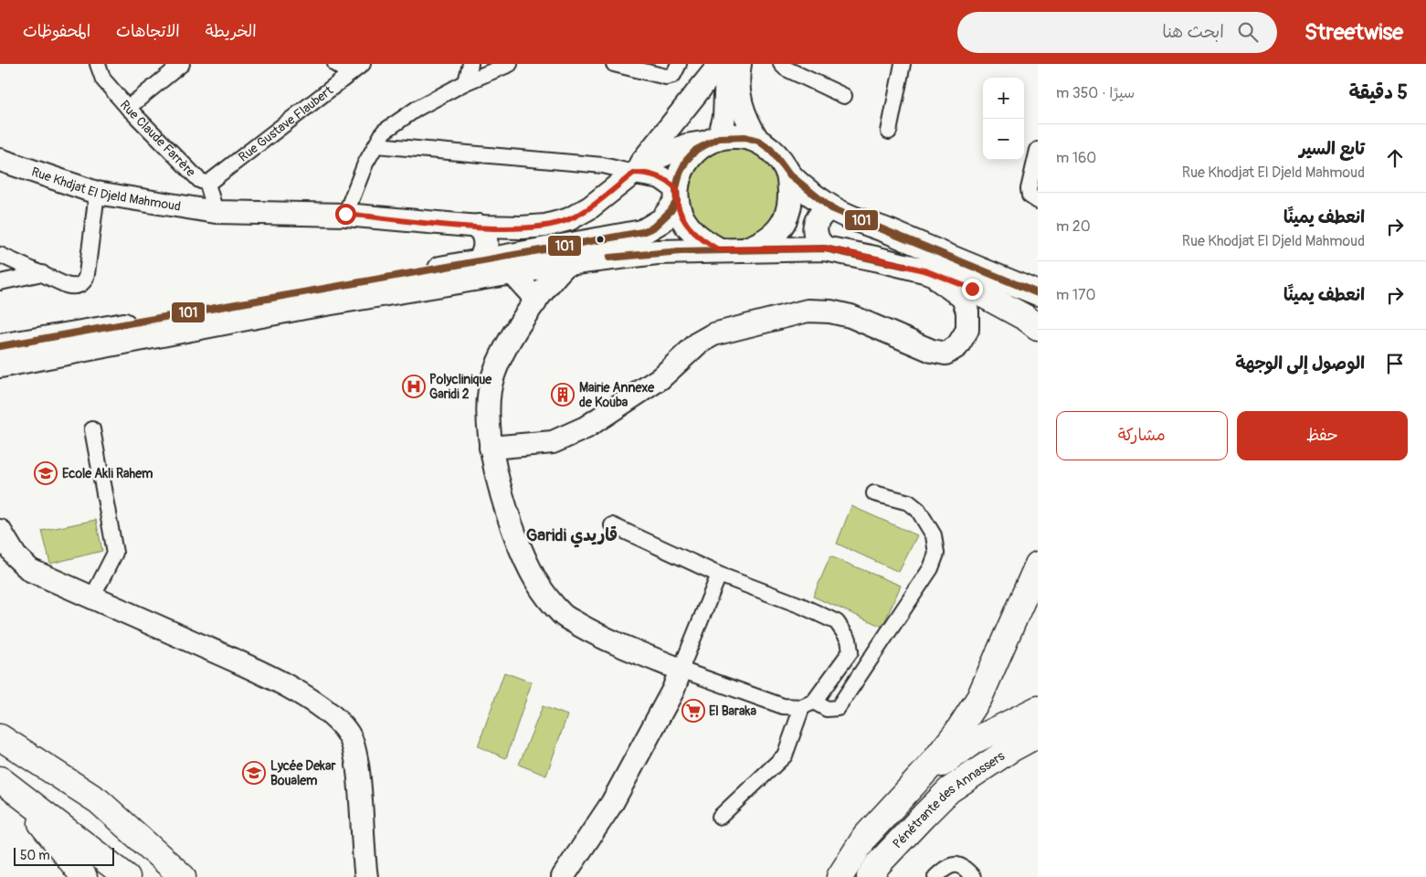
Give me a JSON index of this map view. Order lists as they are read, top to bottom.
{
  "streets": {
    "highway": ["Pénétrante des Annassers"],
    "street": ["Rue Gustave Flaubert", "Rue Claude Farrère", "Rue Khdjat El Djeld Mahmoud"]
  },
  "crossings": [
    ["Rue Gustave Flaubert", "Rue Claude Farrère"],
    ["Rue Claude Farrère", "Rue Khdjat El Djeld Mahmoud"]
  ],
  "districts": ["Garidi قاريدي"],
  "places": {
    "hospital": ["Polyclinique Garidi 2"],
    "building": ["Mairie Annexe de Kouba"],
    "school or university": ["Ecole Akli Rahem", "Lycée Dekar Boualem"],
    "supermarket": ["El Baraka"]
  },
  "lines": ["transit line 101"],
  "scale_bar": "50 m",
  "page": {
    "header": "Streetwise",
    "search": "ابحث هنا",
    "nav": ["الخريطة", "الاتجاهات", "المحفوظات"],
    "heading": ["5 دقيقة", "سيرًا · 350 m"],
    "map_buttons": ["+", "−"],
    "list": [
      ["تابع السير", "Rue Khodjat El Djeld Mahmoud", "160 m"],
      ["انعطف يمينًا", "Rue Khodjat El Djeld Mahmoud", "20 m"],
      ["انعطف يمينًا", "170 m"],
      "الوصول إلى الوجهة"
    ],
    "buttons": ["حفظ", "مشاركة"],
    "scale": "50 m"
  }
}
